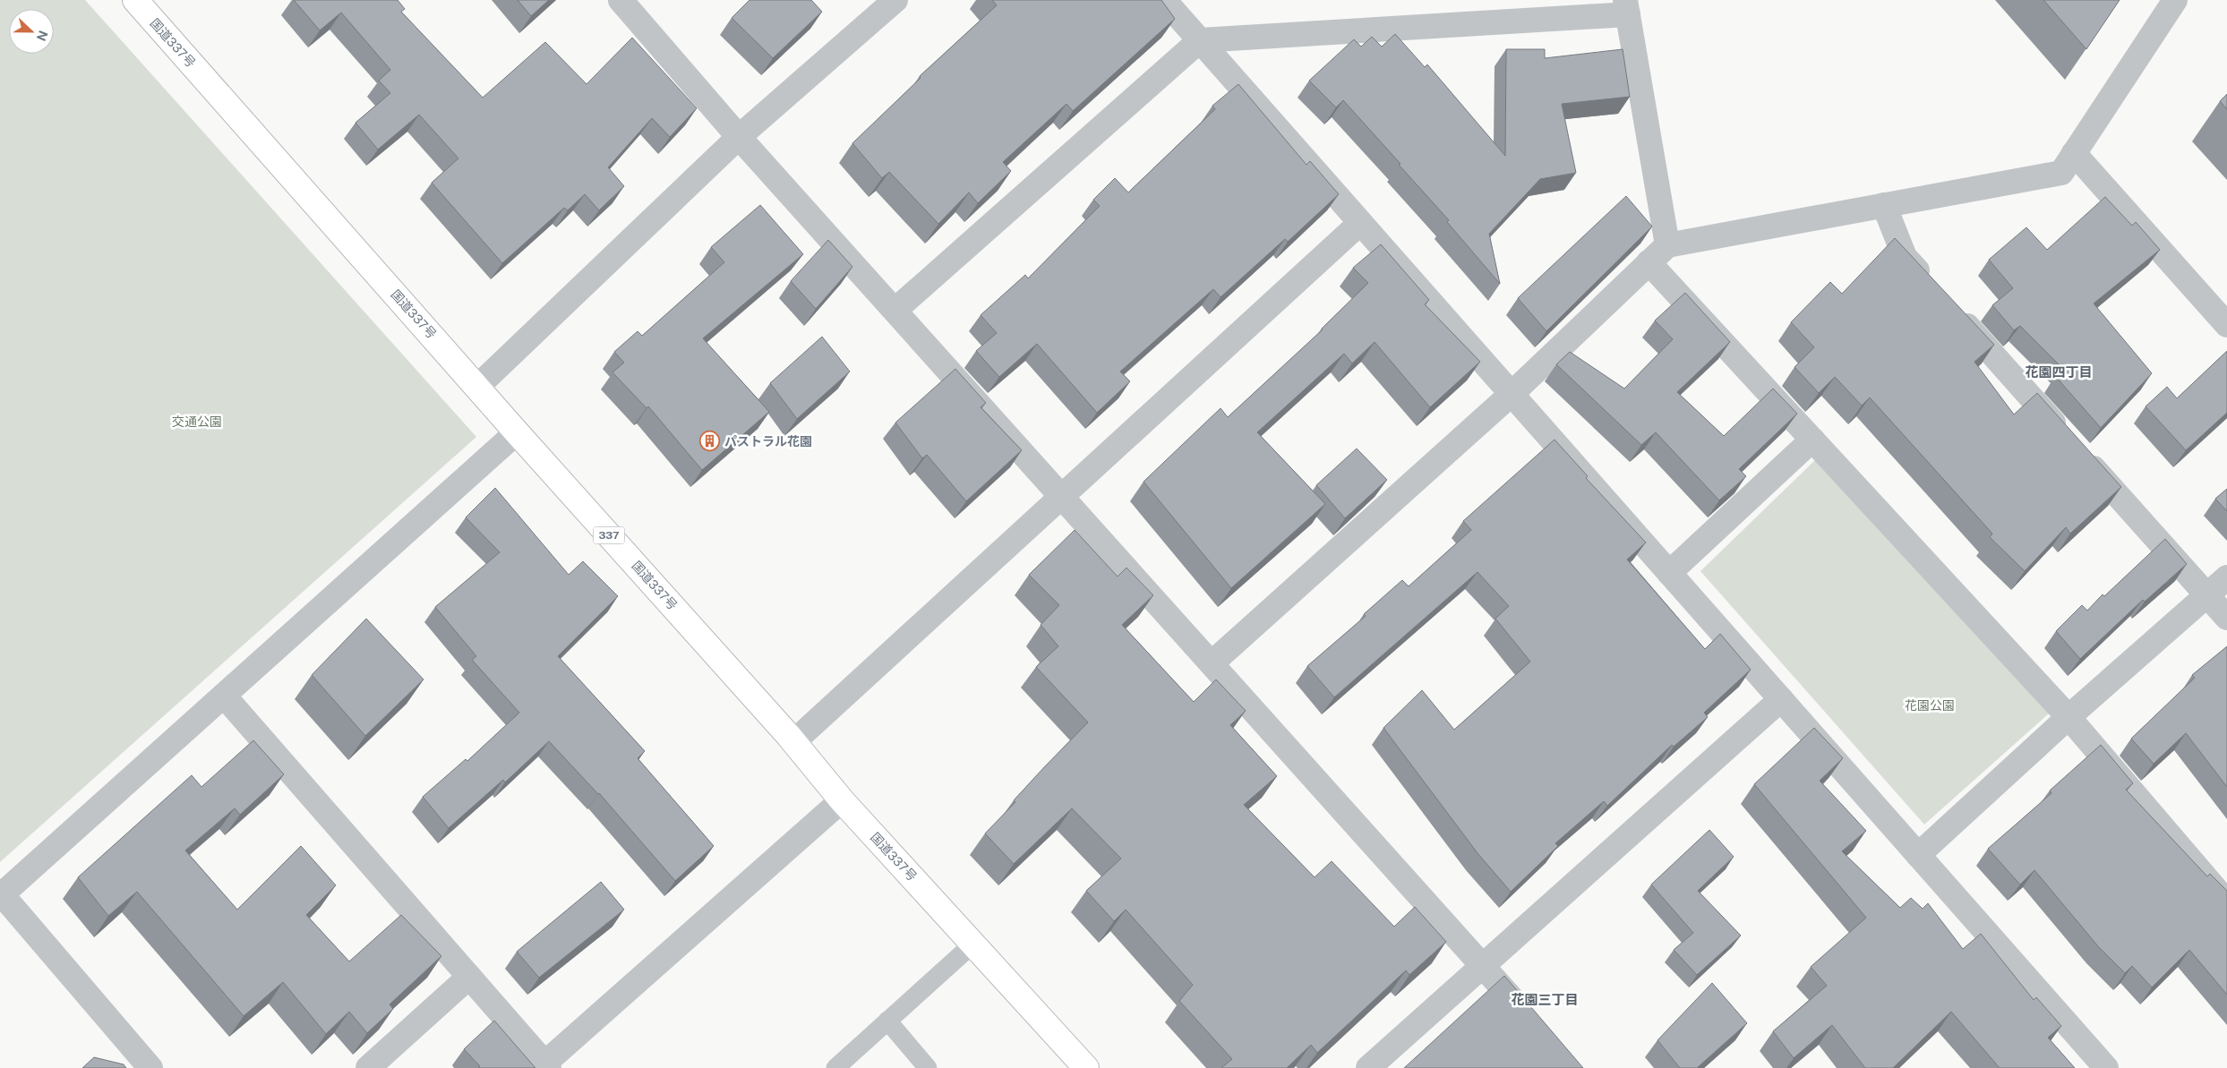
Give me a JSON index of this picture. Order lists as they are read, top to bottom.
{
  "streets": {
    "highway": ["国道337号", "337"]
  },
  "districts": ["花園四丁目", "花園三丁目"],
  "parks": ["交通公園", "花園公園"],
  "places": {
    "building": ["パストラル花園"]
  },
  "north": "right"
}
